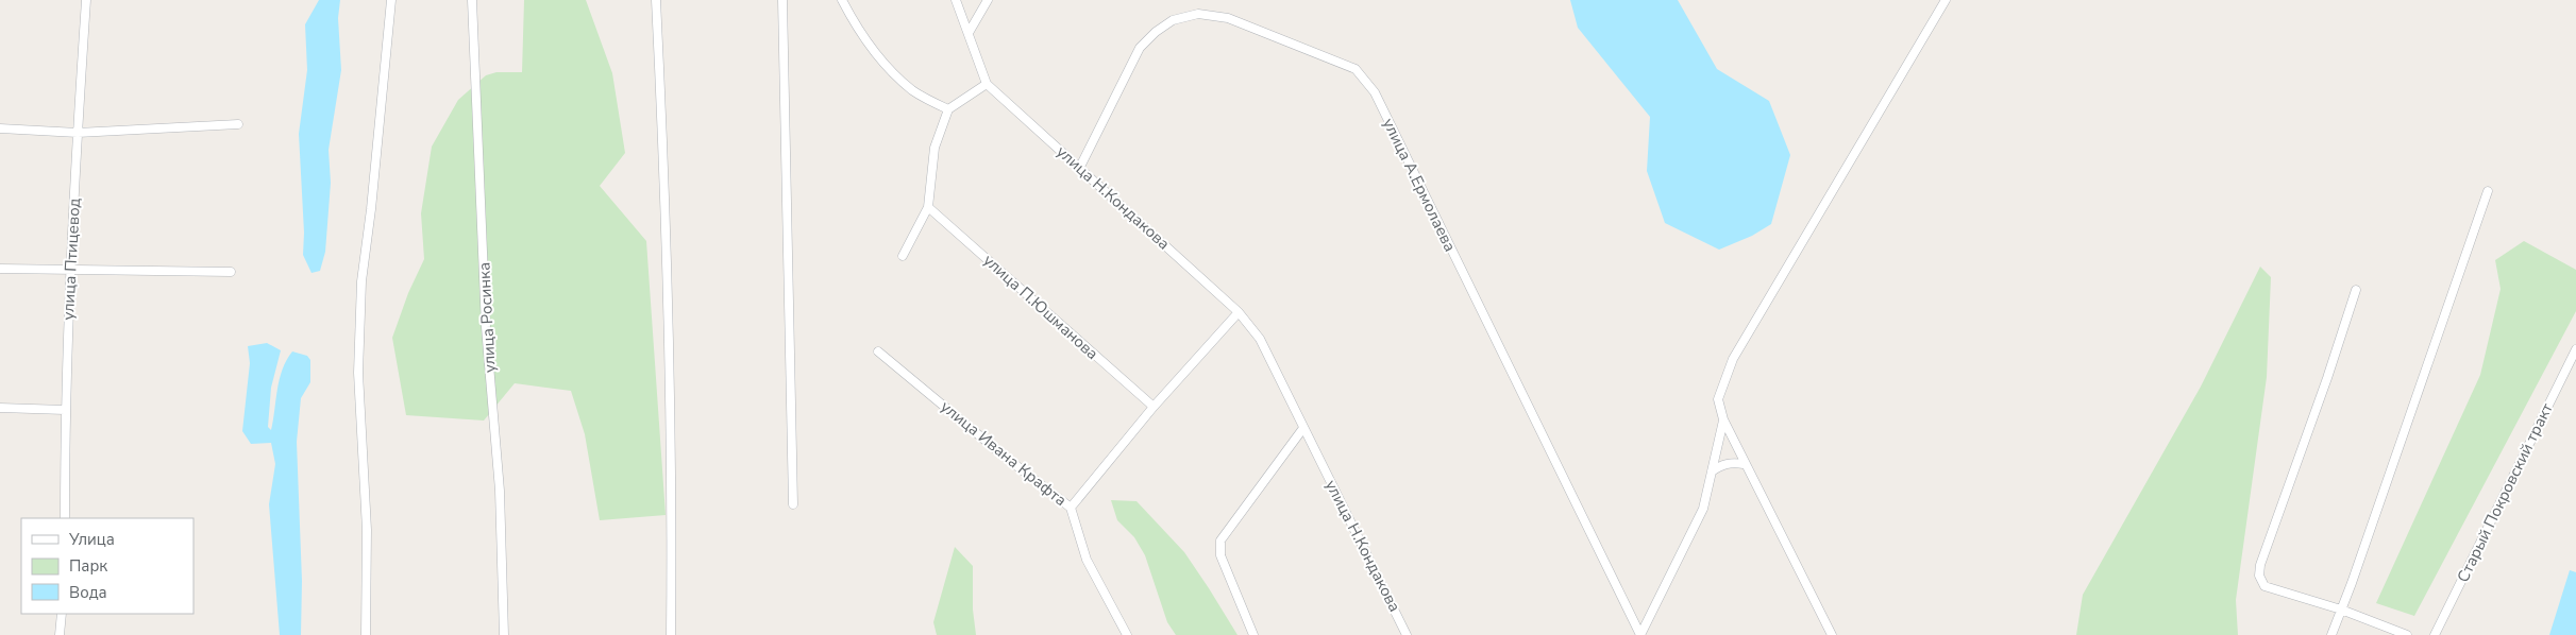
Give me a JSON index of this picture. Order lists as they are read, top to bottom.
{
  "streets": {
    "street": [
      "улица А.Ермолаева",
      "улица Н.Кондакова",
      "улица Птицевод",
      "улица П.Юшманова",
      "улица Росинка",
      "улица Ивана Крафта",
      "Старый Покровский тракт"
    ]
  },
  "crossings": [
    ["улица А.Ермолаева", "улица Н.Кондакова"]
  ],
  "legend": ["Улица", "Парк", "Вода"]
}
